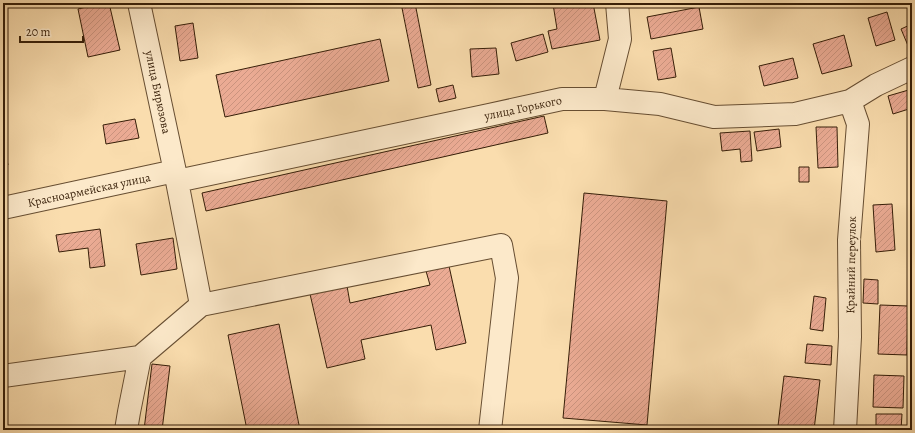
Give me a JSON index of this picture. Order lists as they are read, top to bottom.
{
  "streets": {
    "street": [
      "улица Бирюзова",
      "улица Горького",
      "Красноармейская улица",
      "Крайний переулок"
    ]
  },
  "crossings": [
    ["улица Бирюзова", "улица Горького"],
    ["улица Бирюзова", "Красноармейская улица"],
    ["улица Горького", "Красноармейская улица"],
    ["улица Горького", "Крайний переулок"]
  ],
  "scale_bar": "20 m"
}
